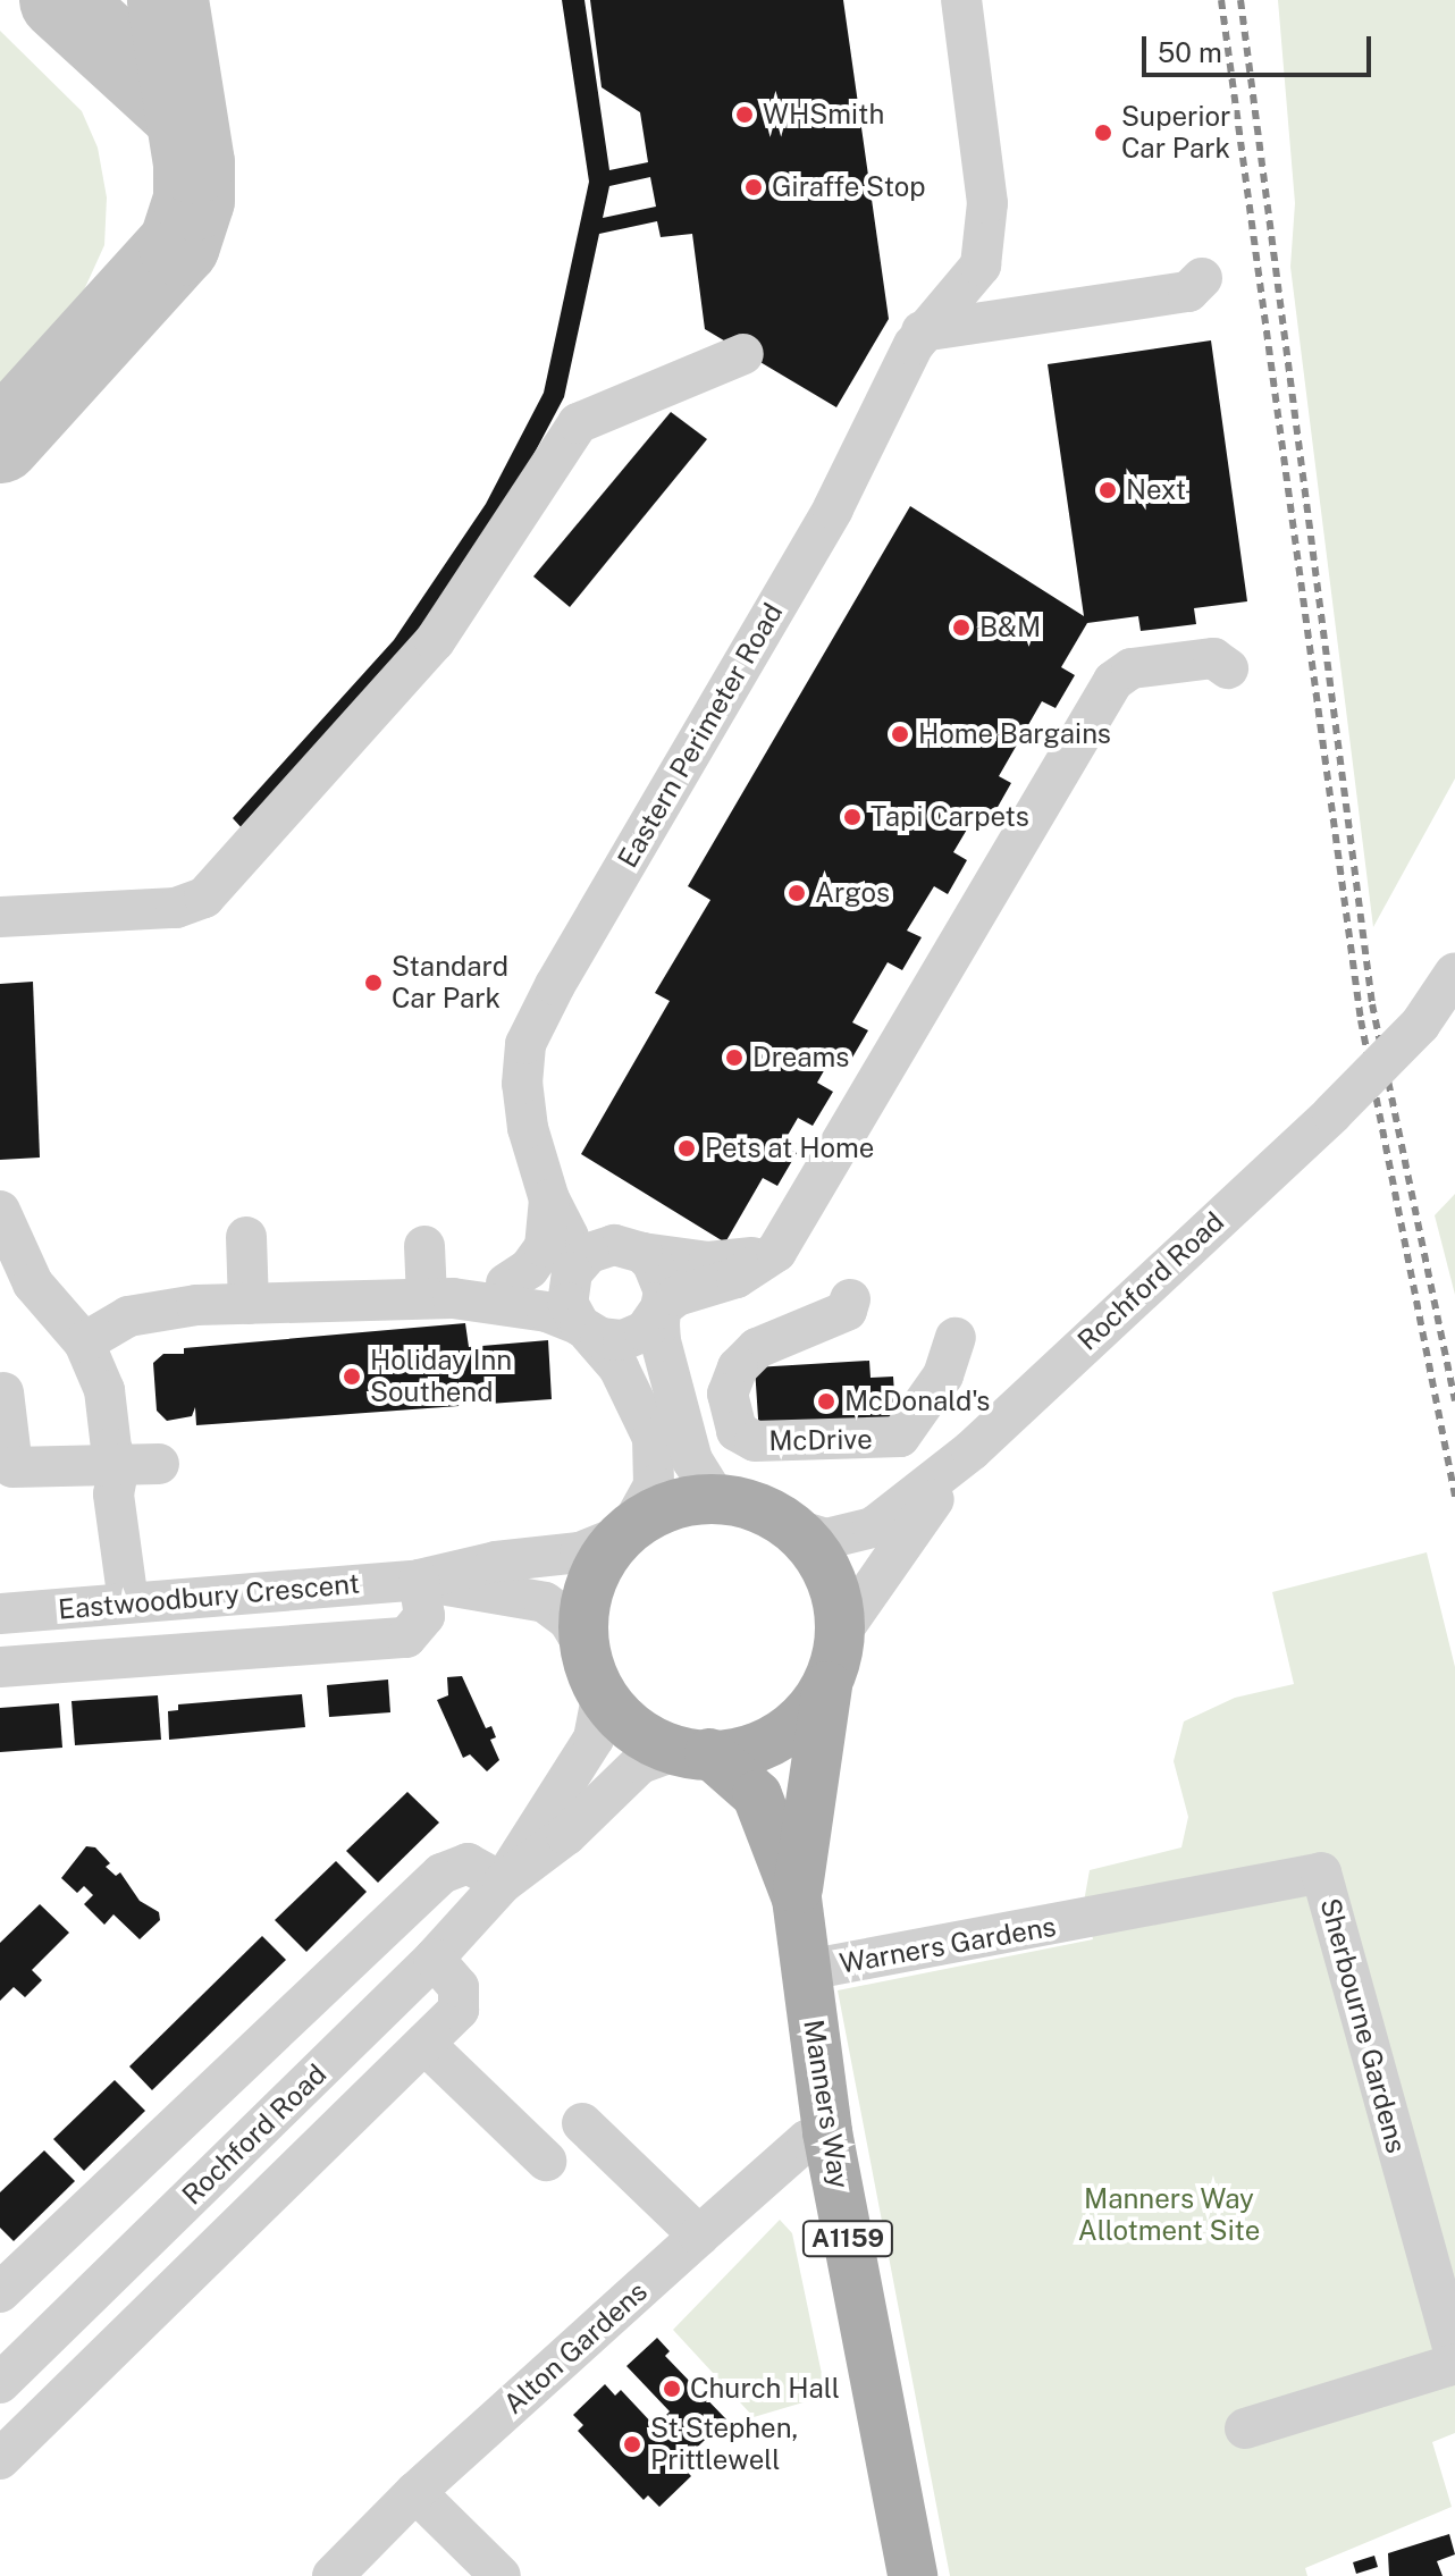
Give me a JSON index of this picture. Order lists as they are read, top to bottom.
{
  "streets": {
    "main road": ["Manners Way", "A1159"],
    "street": [
      "Eastern Perimeter Road",
      "Rochford Road",
      "McDrive",
      "Eastwoodbury Crescent",
      "Warners Gardens",
      "Sherbourne Gardens",
      "Alton Gardens"
    ]
  },
  "crossings": [
    ["Rochford Road", "Eastwoodbury Crescent"],
    ["Rochford Road", "Manners Way"],
    ["Rochford Road", "A1159"],
    ["Eastwoodbury Crescent", "Manners Way"],
    ["Eastwoodbury Crescent", "A1159"],
    ["Warners Gardens", "Sherbourne Gardens"],
    ["Warners Gardens", "Manners Way"],
    ["Manners Way", "A1159"],
    ["Manners Way", "Alton Gardens"]
  ],
  "parks": ["Manners Way Allotment Site"],
  "places": [
    "WHSmith",
    "Superior Car Park",
    "Giraffe Stop",
    "Next",
    "B&M",
    "Home Bargains",
    "Tapi Carpets",
    "Argos",
    "Standard Car Park",
    "Dreams",
    "Pets at Home",
    "Holiday Inn Southend",
    "McDonald's",
    "Church Hall",
    "St Stephen, Prittlewell"
  ],
  "scale_bar": "50 m"
}
